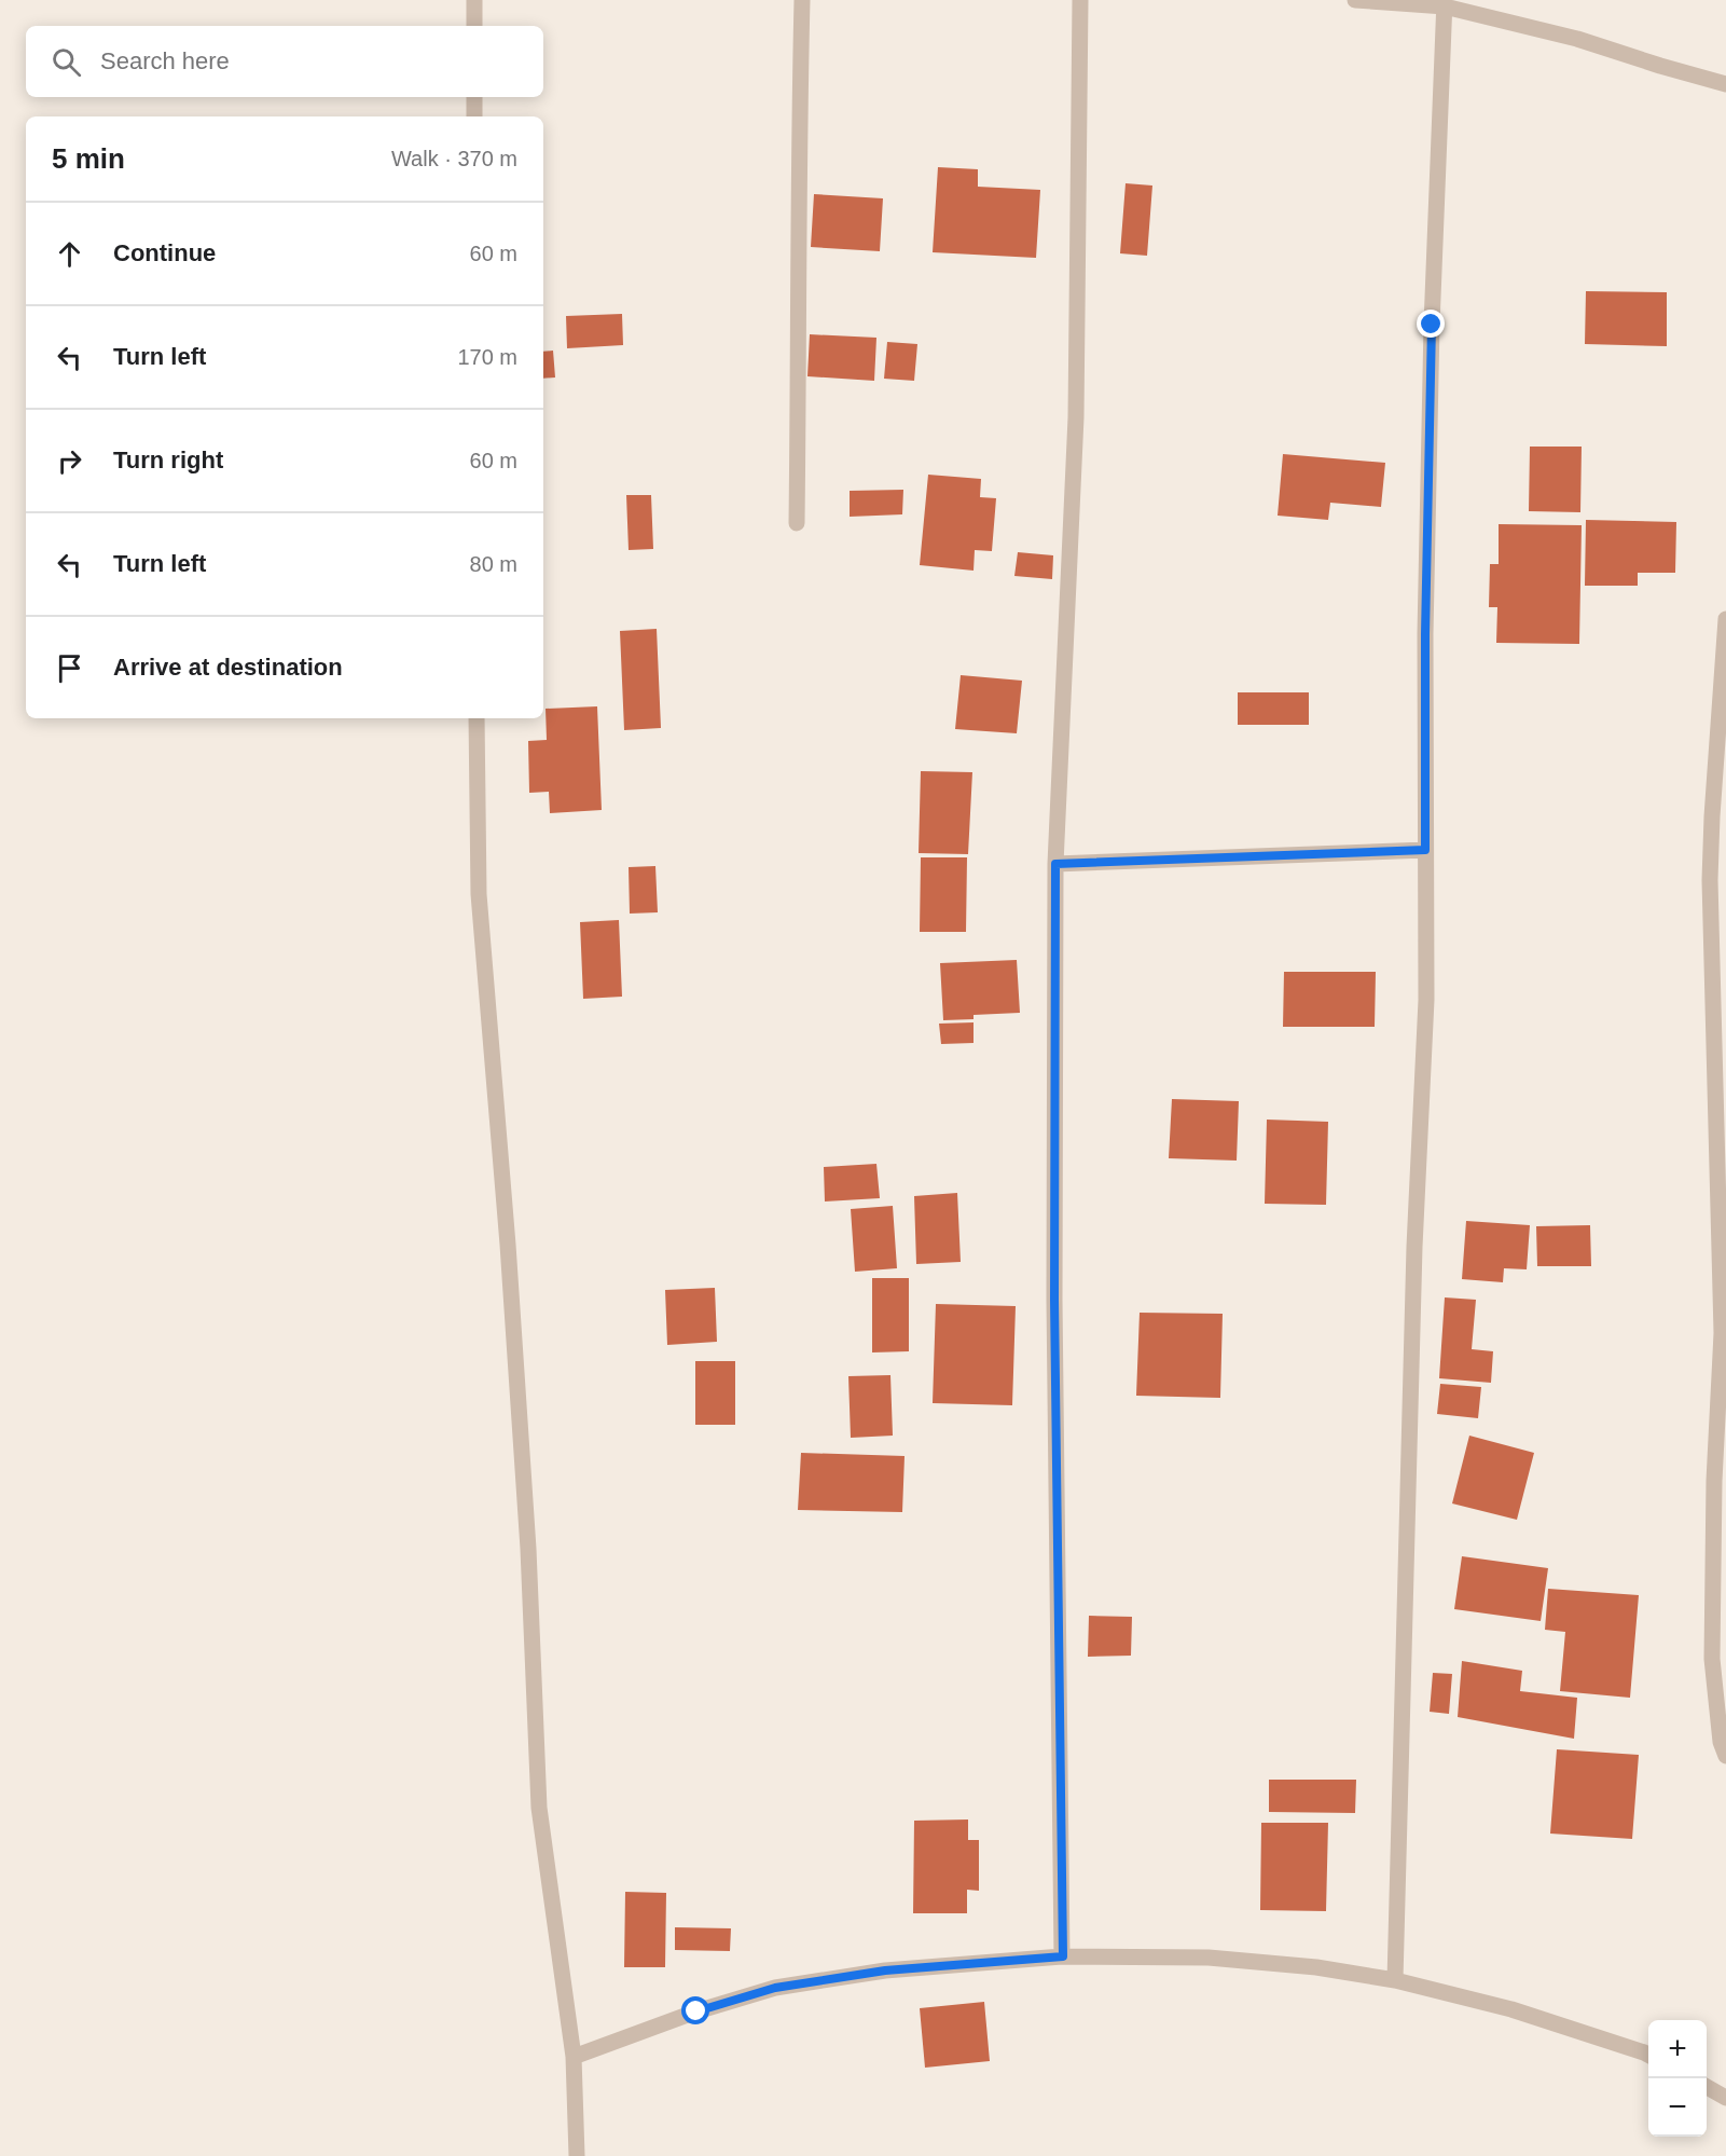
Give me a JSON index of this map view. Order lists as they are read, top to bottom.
{
  "page": {
    "search": "Search here",
    "heading": ["5 min", "Walk · 370 m"],
    "list": [
      ["Continue", "60 m"],
      ["Turn left", "170 m"],
      ["Turn right", "60 m"],
      ["Turn left", "80 m"],
      "Arrive at destination"
    ],
    "map_buttons": ["+", "−"]
  }
}
